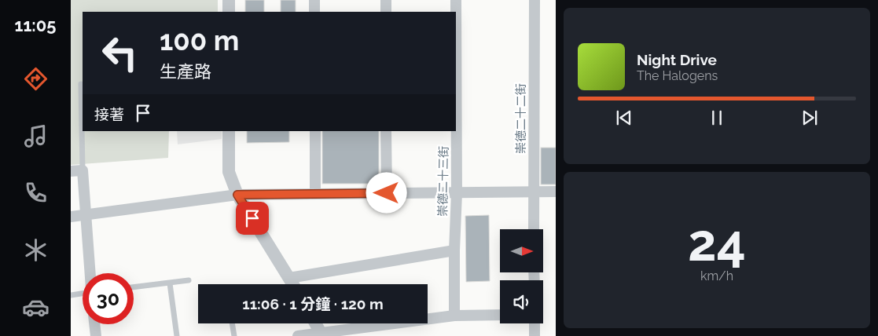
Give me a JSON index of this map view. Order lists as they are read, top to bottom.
{
  "streets": {
    "street": ["崇德二十二街", "崇德二十三街"]
  },
  "north": "right",
  "page": {
    "tabs": "11:05",
    "turn": ["100 m", "生產路"],
    "song": ["Night Drive", "The Halogens"],
    "then": "接著",
    "tile": ["24", "km/h"],
    "limit": "30",
    "trip": "11:06 · 1 分鐘 · 120 m"
  }
}
